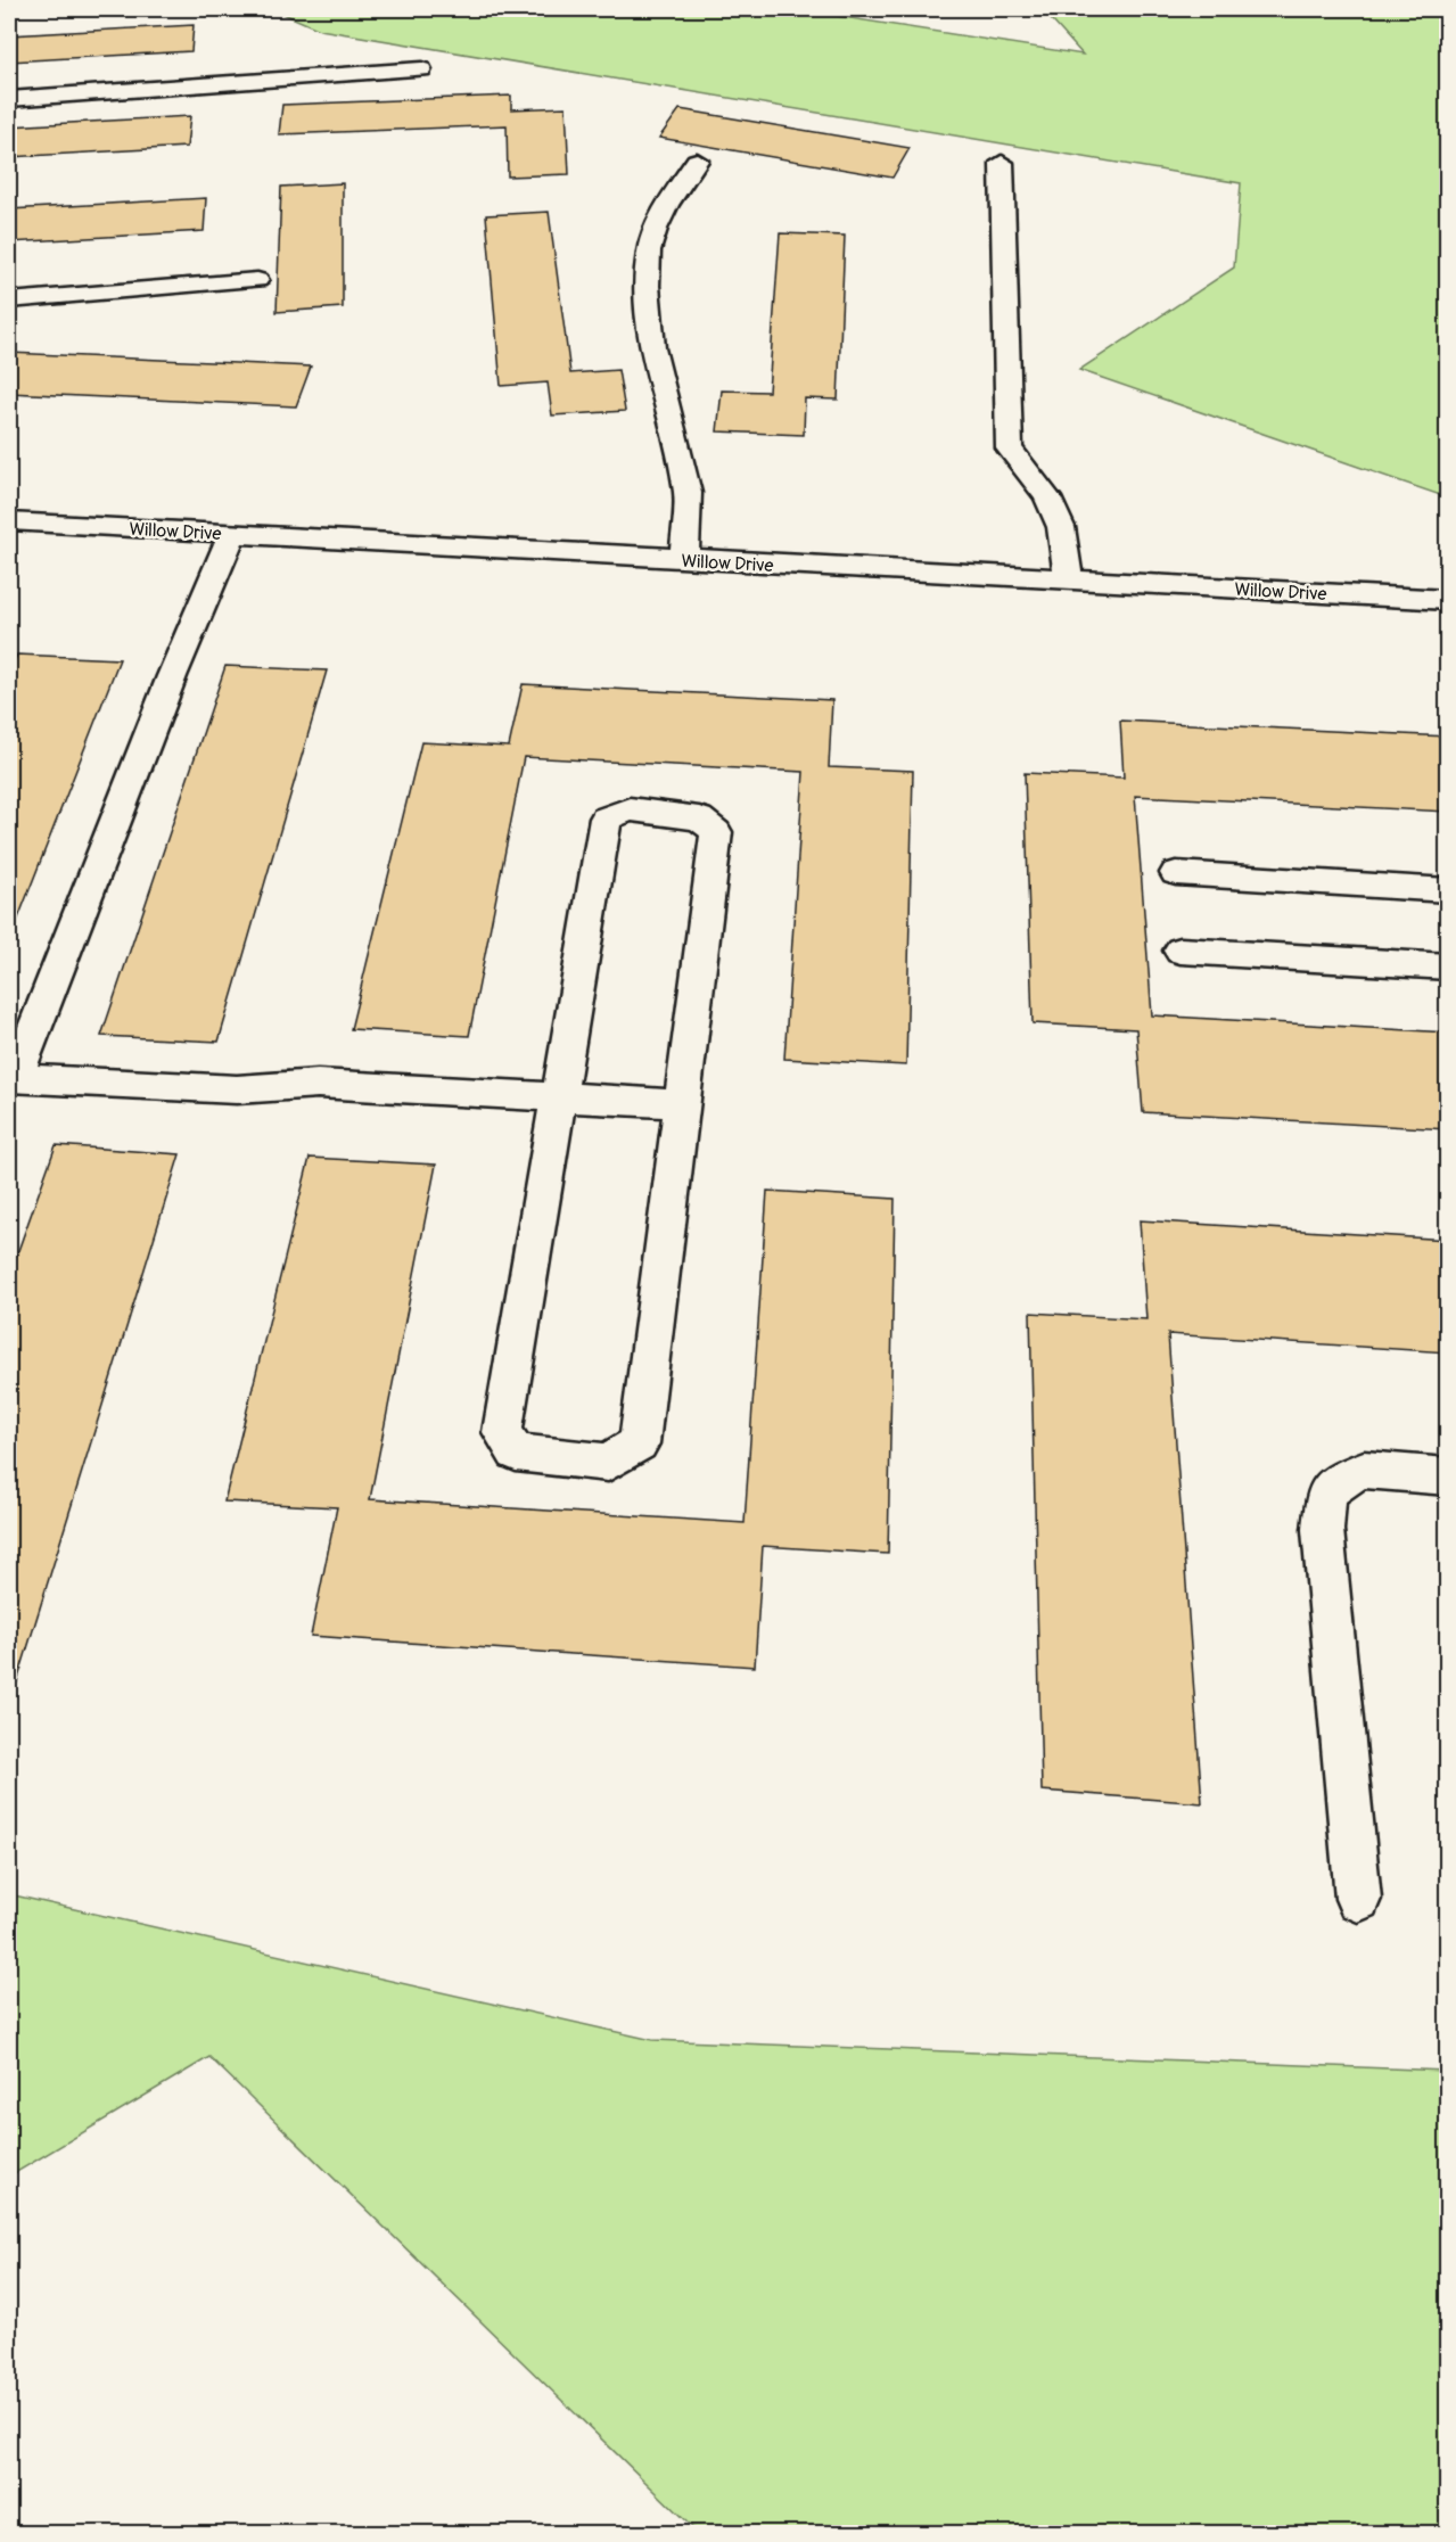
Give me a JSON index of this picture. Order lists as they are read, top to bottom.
{
  "streets": {
    "street": ["Willow Drive"]
  }
}
